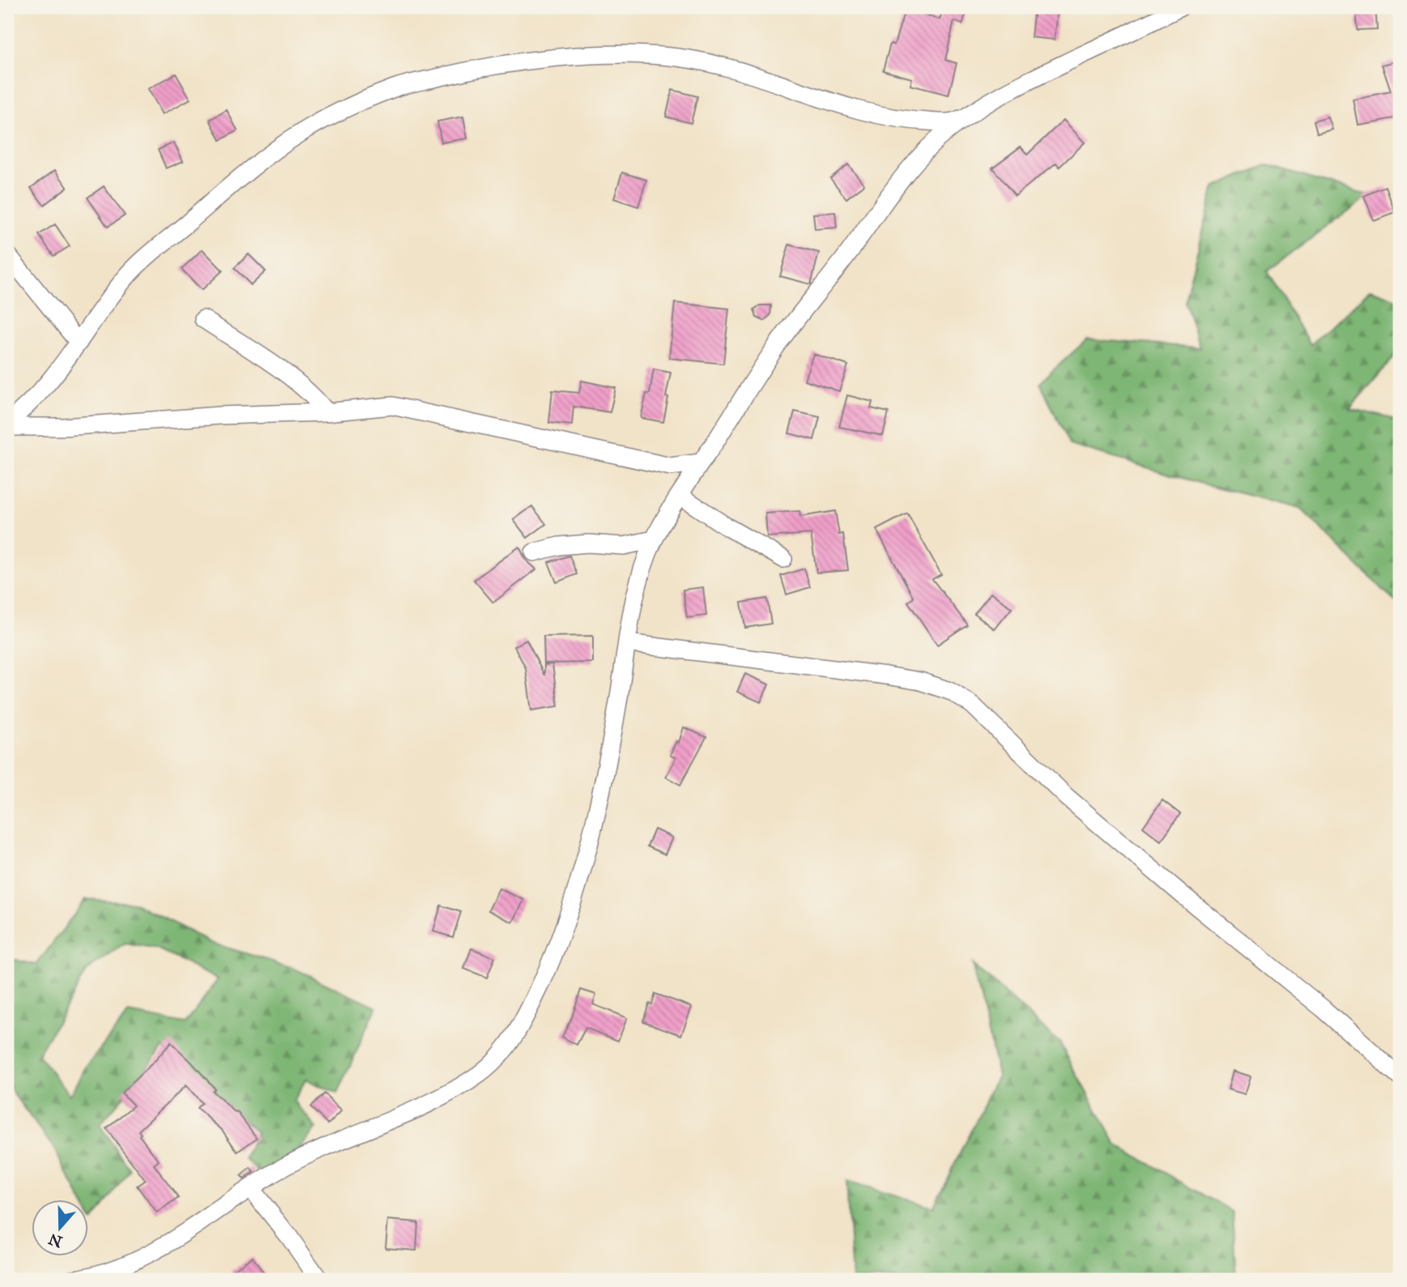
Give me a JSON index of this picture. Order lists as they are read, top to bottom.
{
  "north": "bottom"
}
